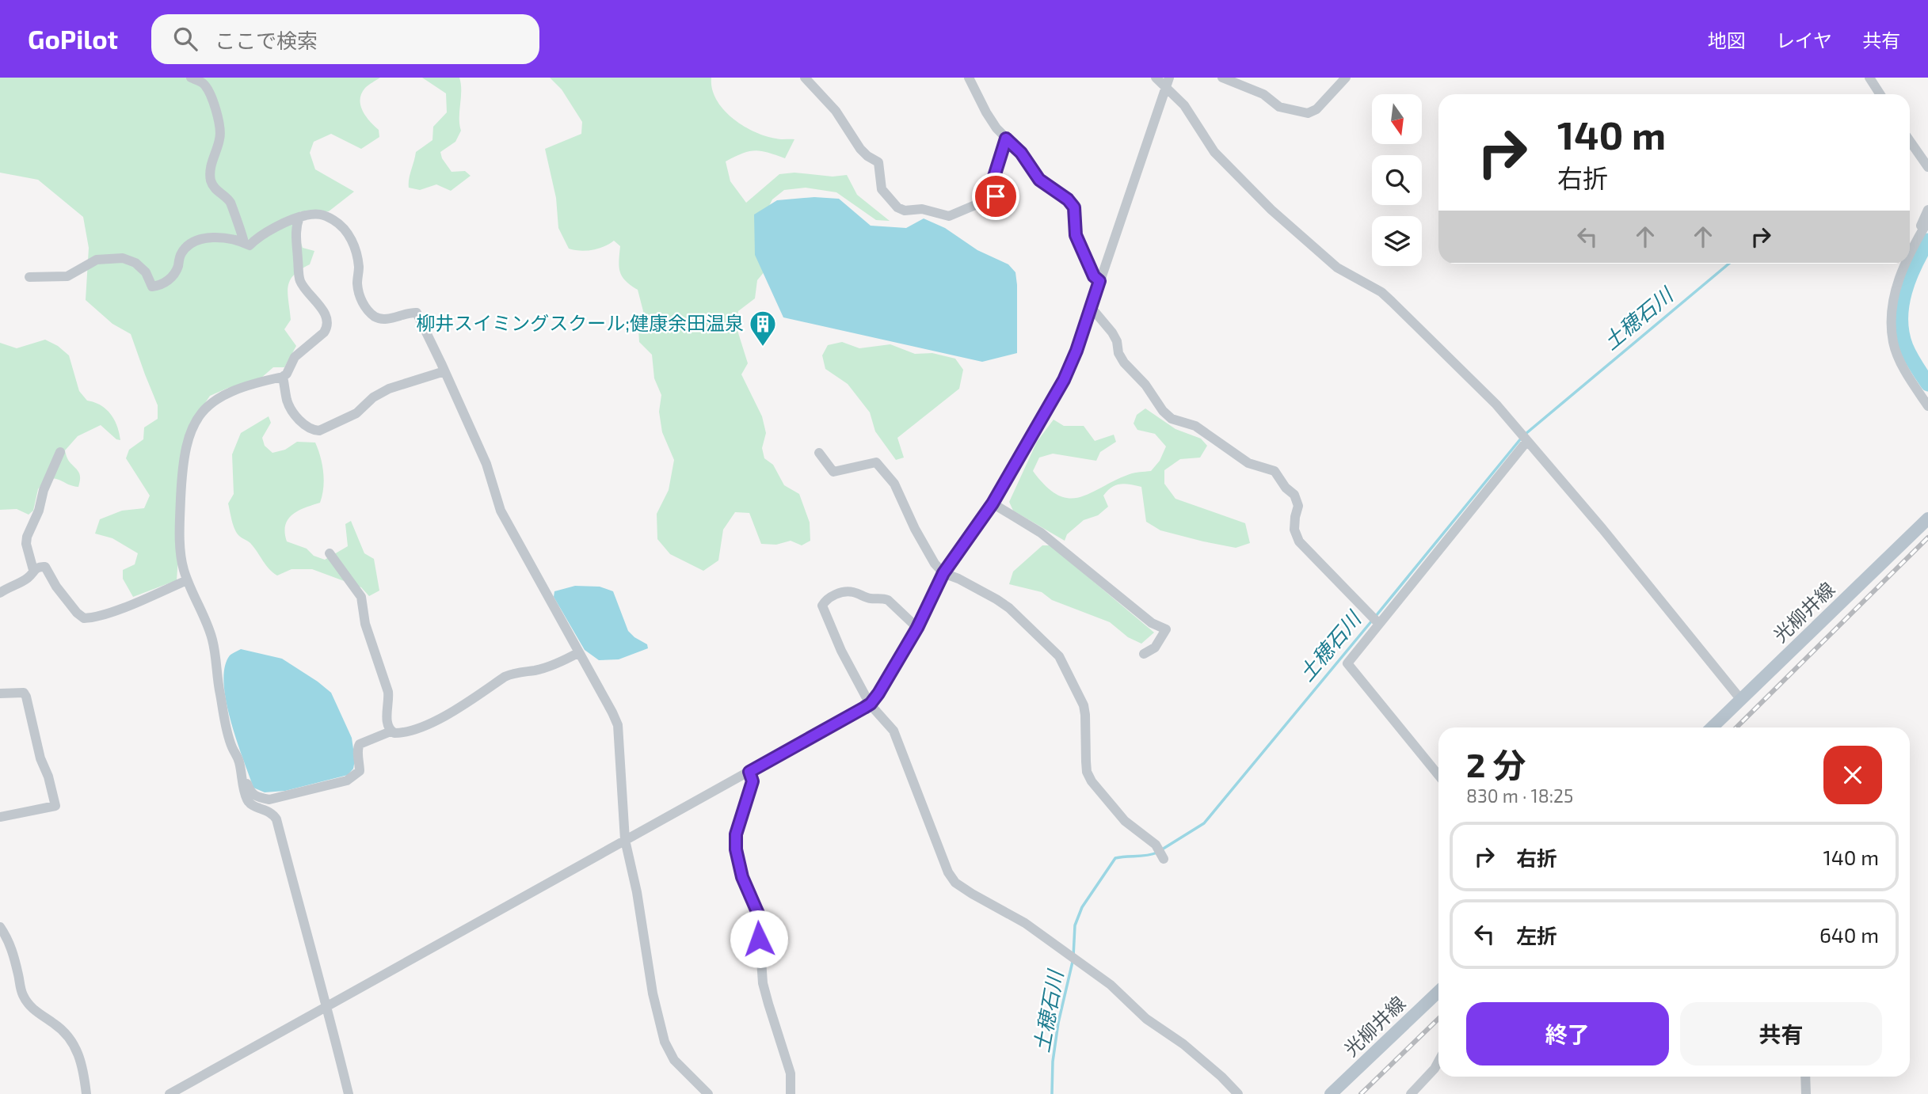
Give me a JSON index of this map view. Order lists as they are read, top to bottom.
{
  "streets": {
    "main road": ["光柳井線"]
  },
  "water": ["土穂石川"],
  "places": {
    "building": ["柳井スイミングスクール;健康余田温泉"]
  },
  "north": "bottom",
  "page": {
    "header": "GoPilot",
    "search": "ここで検索",
    "nav": ["地図", "レイヤ", "共有"],
    "turn": ["140 m", "右折"],
    "heading": ["2 分", "830 m · 18:25"],
    "list": [
      {
        "name": "右折",
        "value": "140 m"
      },
      {
        "name": "左折",
        "value": "640 m"
      }
    ],
    "buttons": ["終了", "共有"]
  }
}
